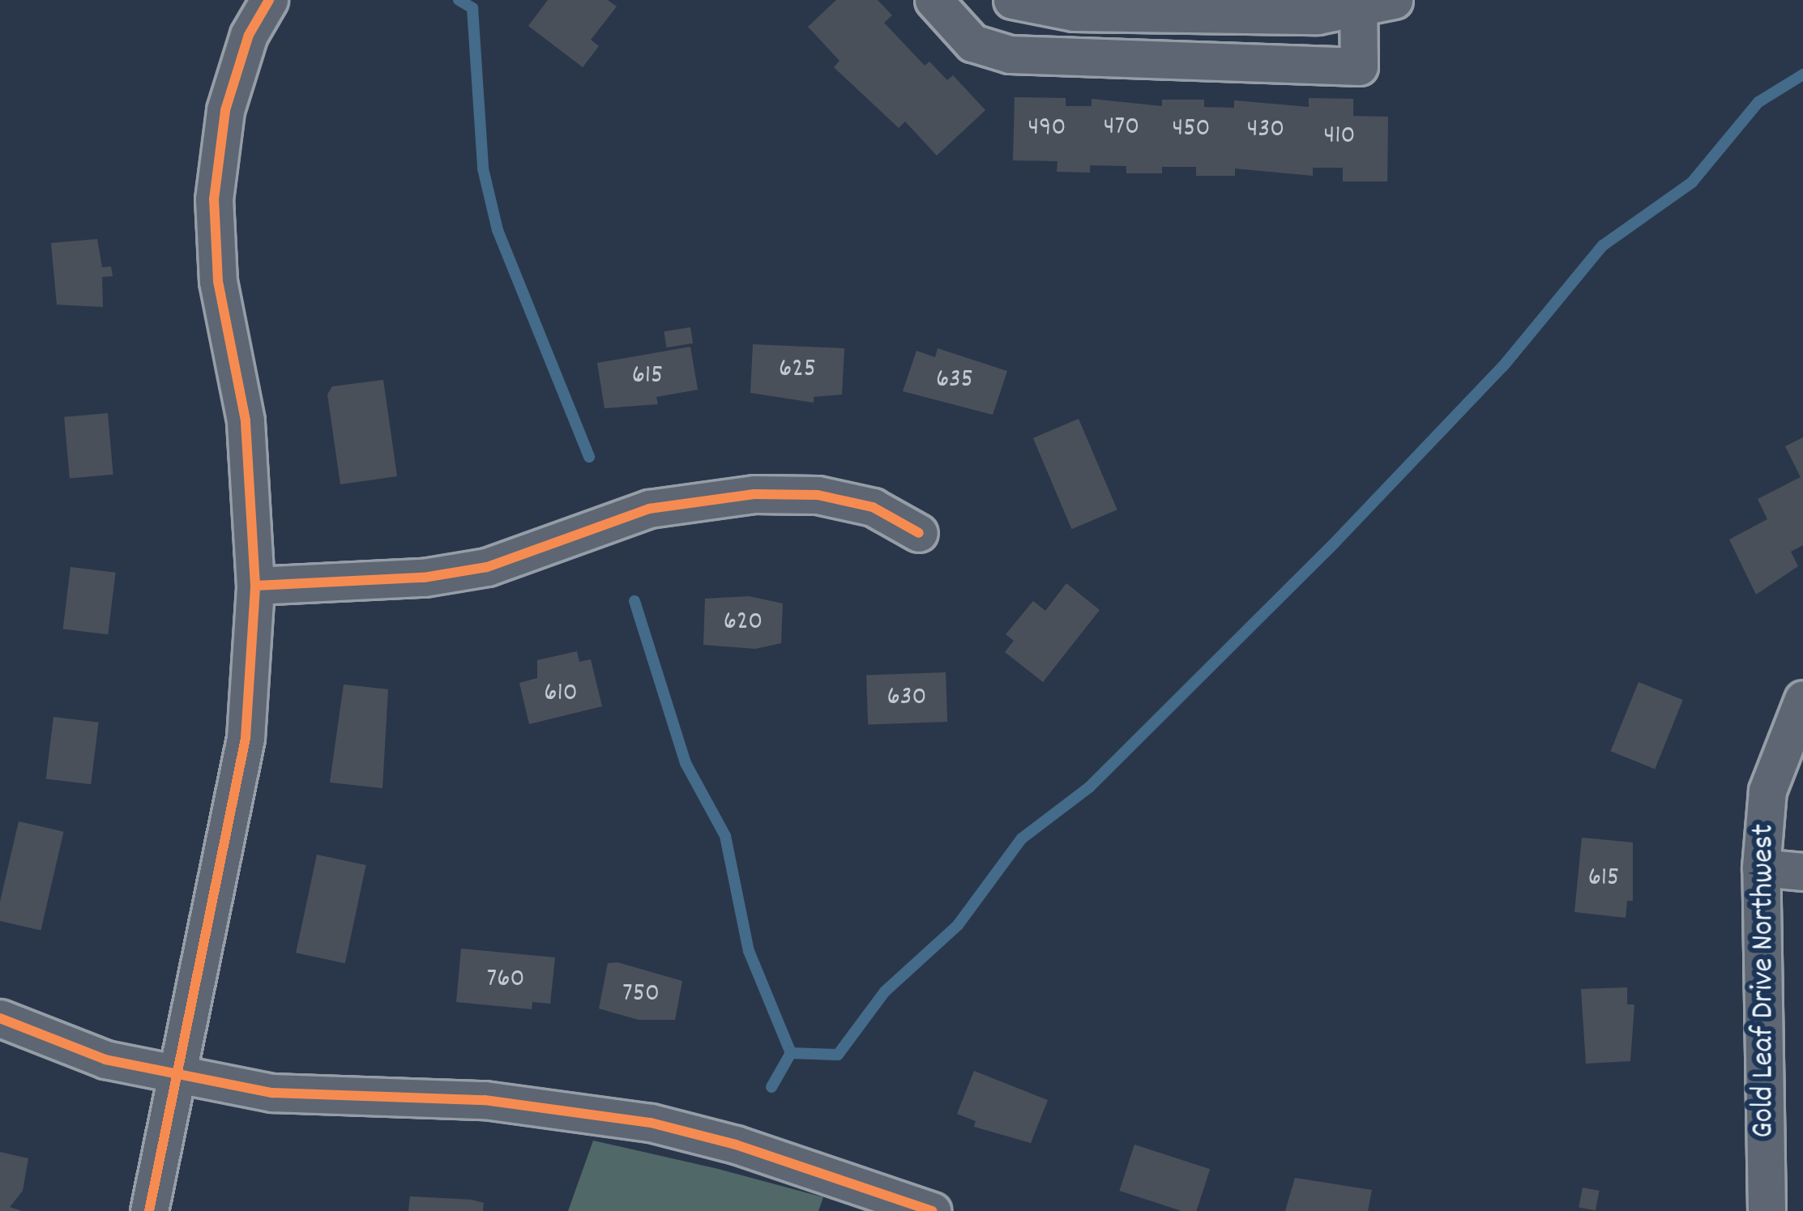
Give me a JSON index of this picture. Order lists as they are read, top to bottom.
{
  "streets": {
    "street": ["Gold Leaf Drive Northwest"]
  },
  "house_numbers": [
    "470",
    "490",
    "450",
    "430",
    "410",
    "625",
    "615",
    "635",
    "620",
    "610",
    "630",
    "615",
    "760",
    "750"
  ]
}
